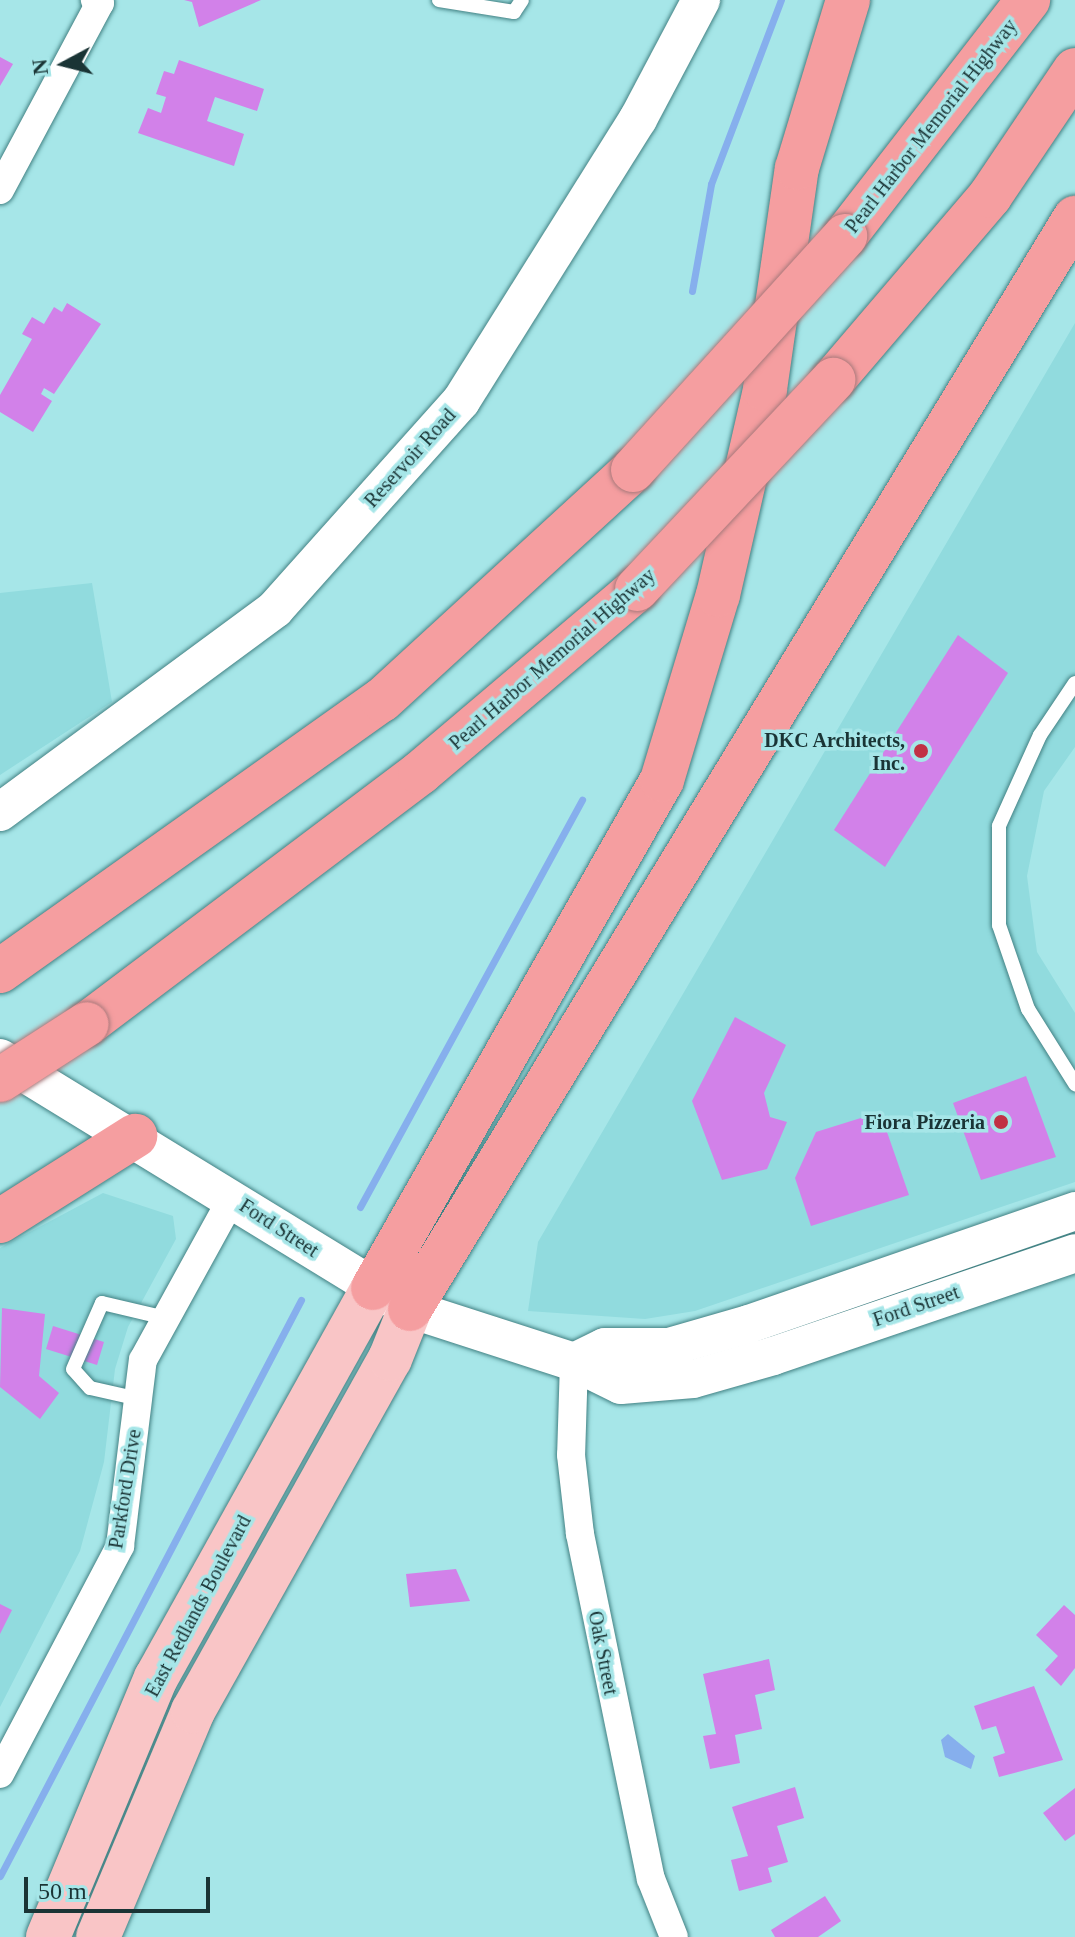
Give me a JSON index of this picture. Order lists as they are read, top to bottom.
{
  "streets": {
    "highway": ["Pearl Harbor Memorial Highway"],
    "main road": ["East Redlands Boulevard"],
    "street": [
      "Reservoir Road",
      "Ford Street",
      "Parkford Drive",
      "Oak Street"
    ]
  },
  "crossings": [
    ["Ford Street", "Parkford Drive"],
    ["Ford Street", "East Redlands Boulevard"],
    ["Ford Street", "Oak Street"]
  ],
  "places": ["DKC Architects, Inc.", "Fiora Pizzeria"],
  "scale_bar": "50 m",
  "north": "left"
}
